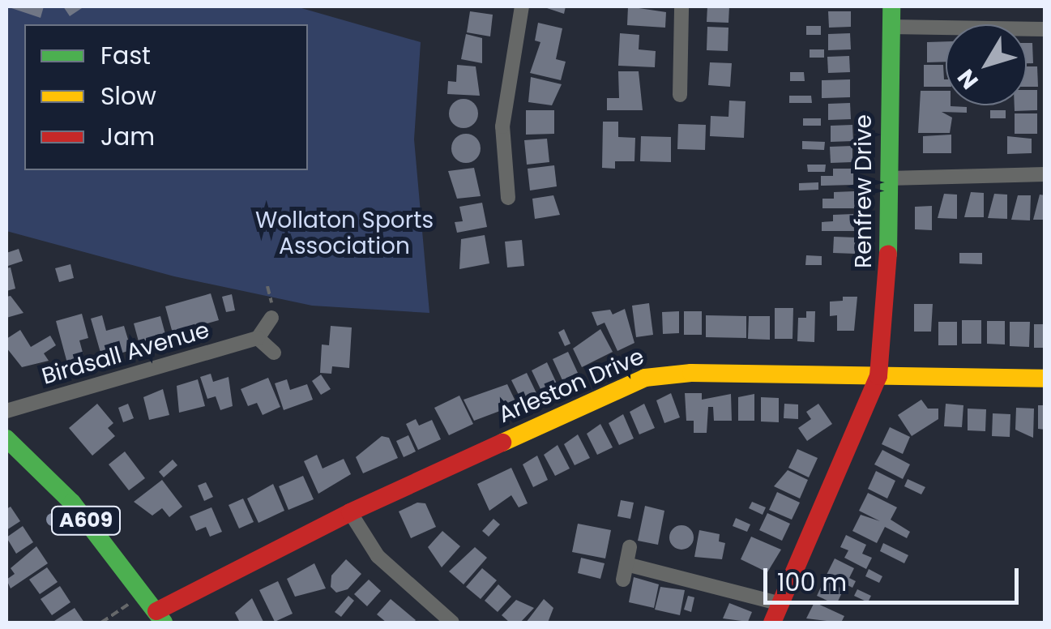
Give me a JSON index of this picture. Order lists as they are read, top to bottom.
{
  "streets": {
    "street": [
      "Renfrew Drive",
      "Birdsall Avenue",
      "Arleston Drive",
      "A609"
    ]
  },
  "crossings": [
    ["Renfrew Drive", "Arleston Drive"],
    ["Arleston Drive", "A609"]
  ],
  "parks": ["Wollaton Sports Association"],
  "legend": ["Fast", "Slow", "Jam"],
  "scale_bar": "100 m",
  "north": "bottom left"
}
